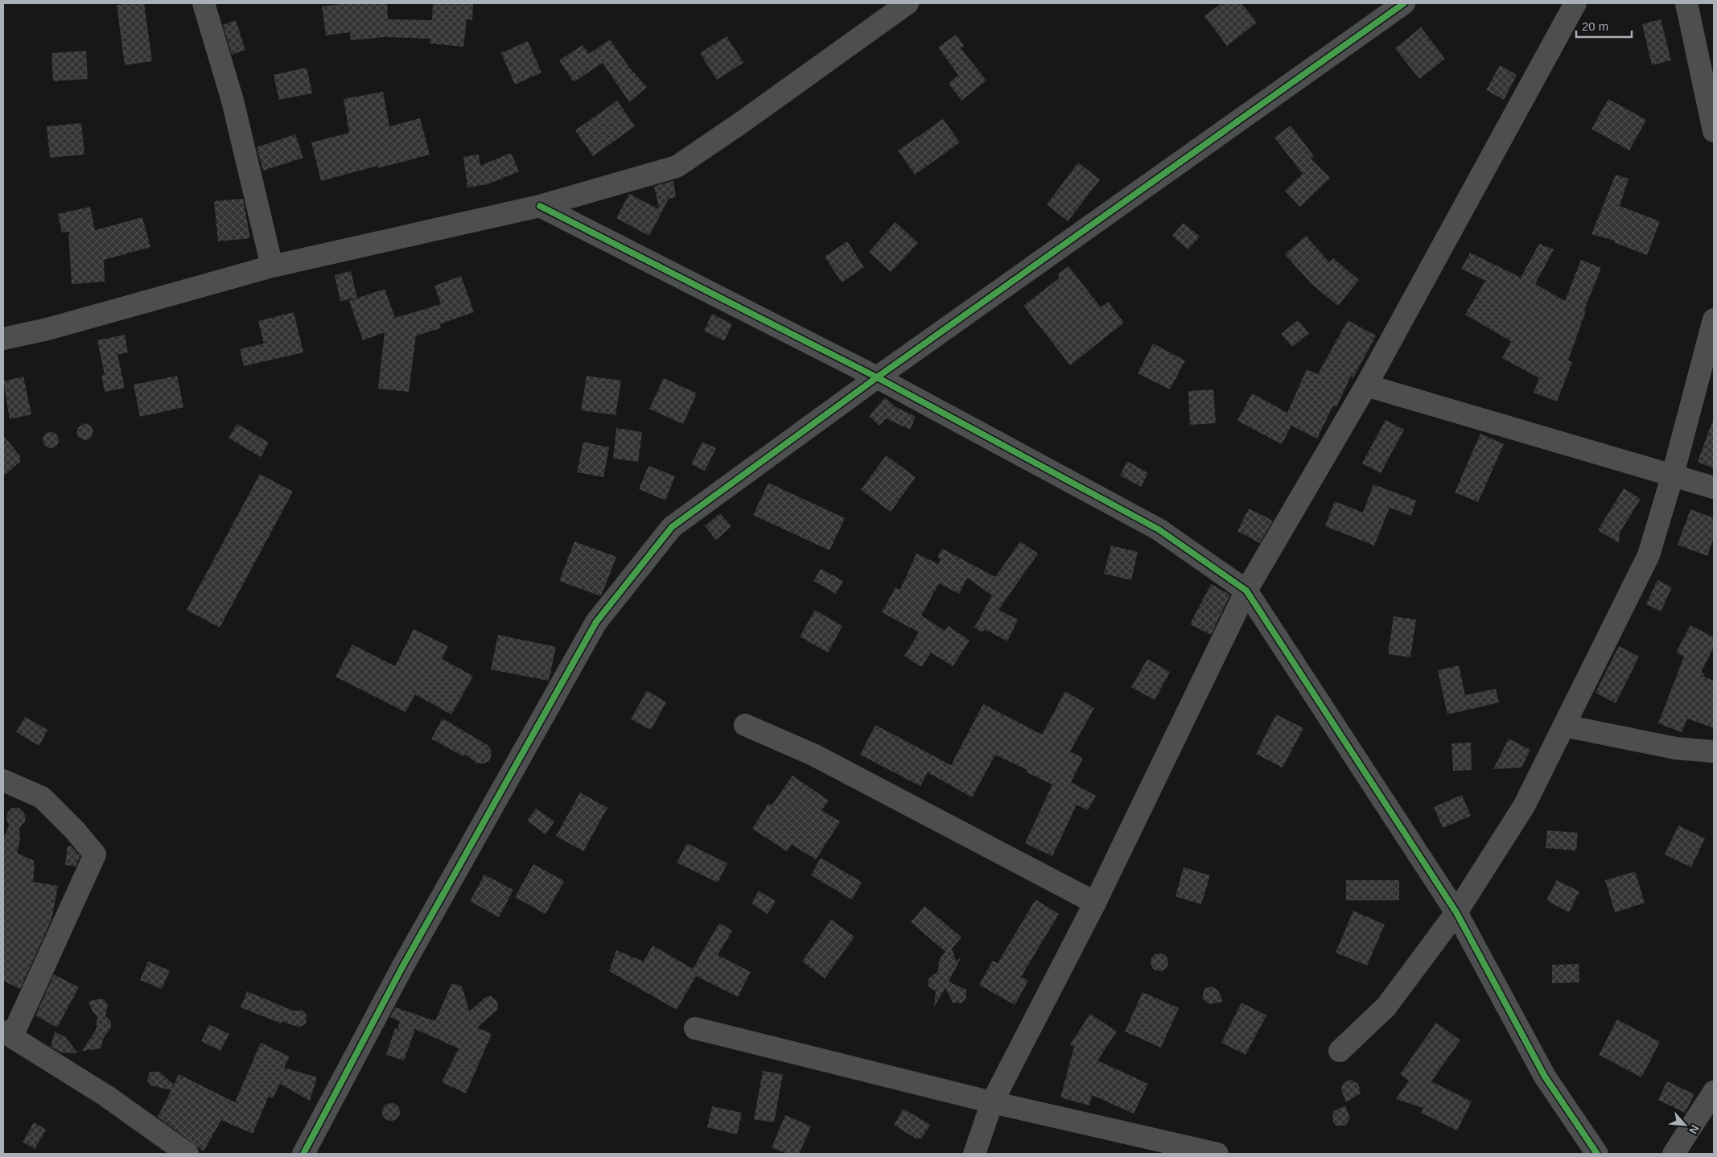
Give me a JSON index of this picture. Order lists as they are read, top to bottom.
{
  "scale_bar": "20 m",
  "north": "bottom right"
}
